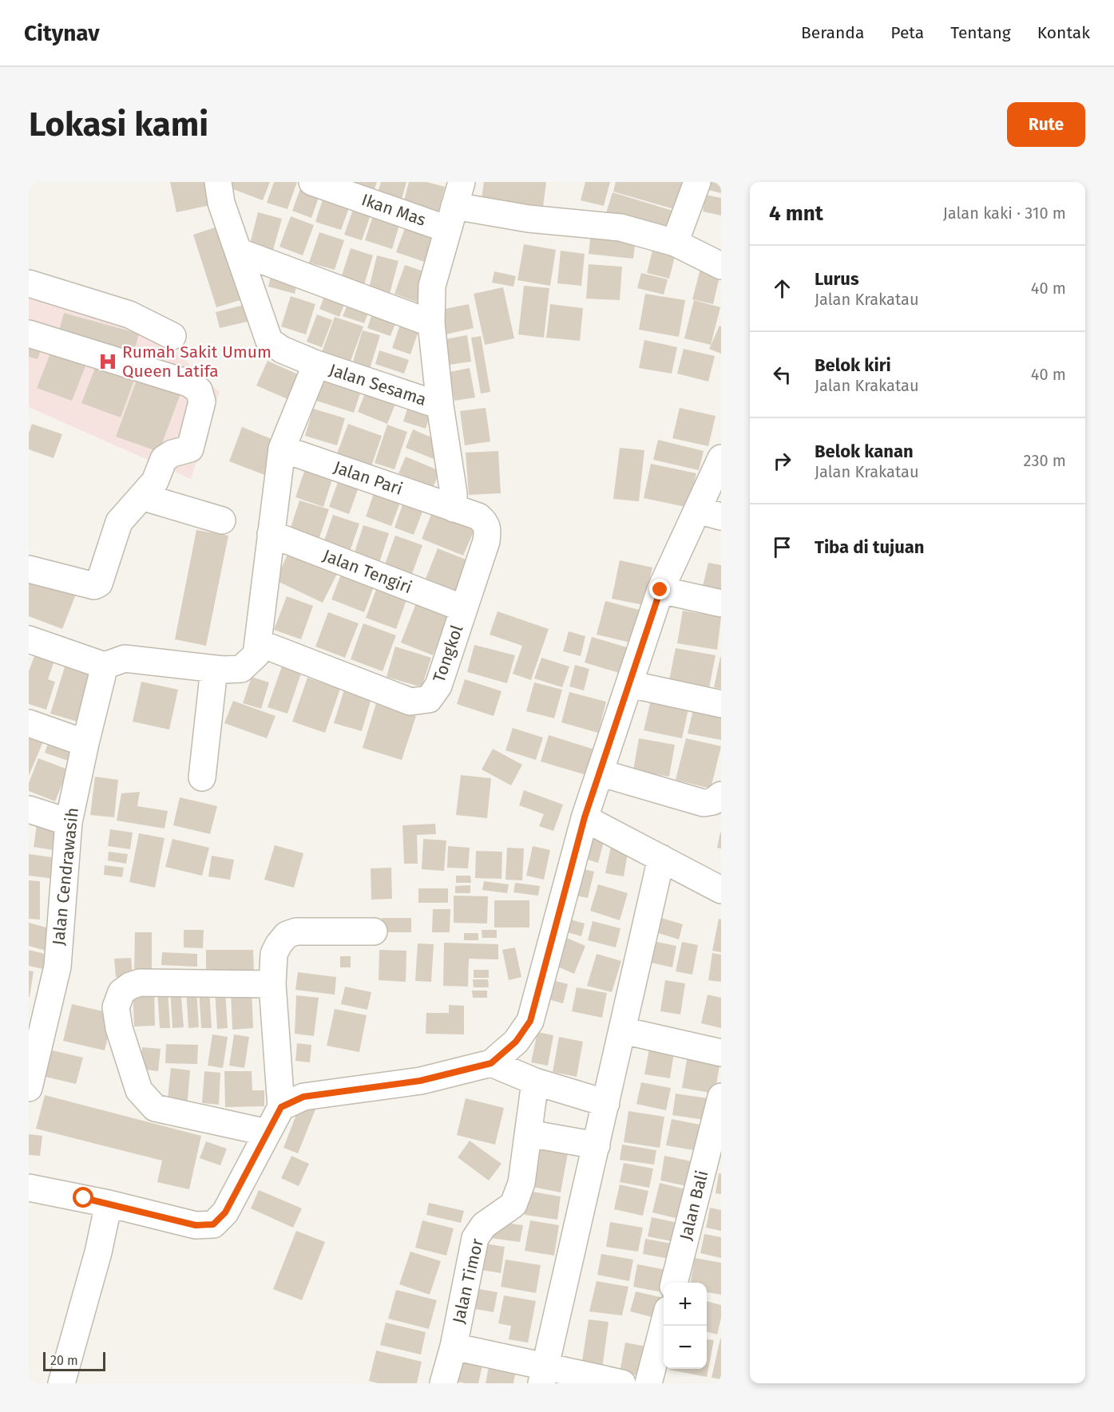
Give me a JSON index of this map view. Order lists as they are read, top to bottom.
{
  "streets": {
    "street": [
      "Ikan Mas",
      "Jalan Sesama",
      "Jalan Pari",
      "Jalan Tengiri",
      "Tongkol",
      "Jalan Cendrawasih",
      "Jalan Bali",
      "Jalan Timor"
    ]
  },
  "crossings": [
    ["Jalan Pari", "Tongkol"],
    ["Jalan Tengiri", "Tongkol"]
  ],
  "places": {
    "hospital": ["Rumah Sakit Umum Queen Latifa"]
  },
  "scale_bar": "20 m",
  "page": {
    "header": "Citynav",
    "nav": [
      "Beranda",
      "Peta",
      "Tentang",
      "Kontak"
    ],
    "buttons": "Rute",
    "title": "Lokasi kami",
    "heading": ["4 mnt", "Jalan kaki · 310 m"],
    "list": [
      ["Lurus", "Jalan Krakatau", "40 m"],
      ["Belok kiri", "Jalan Krakatau", "40 m"],
      ["Belok kanan", "Jalan Krakatau", "230 m"],
      "Tiba di tujuan"
    ],
    "map_buttons": ["+", "−"],
    "scale": "20 m"
  }
}
